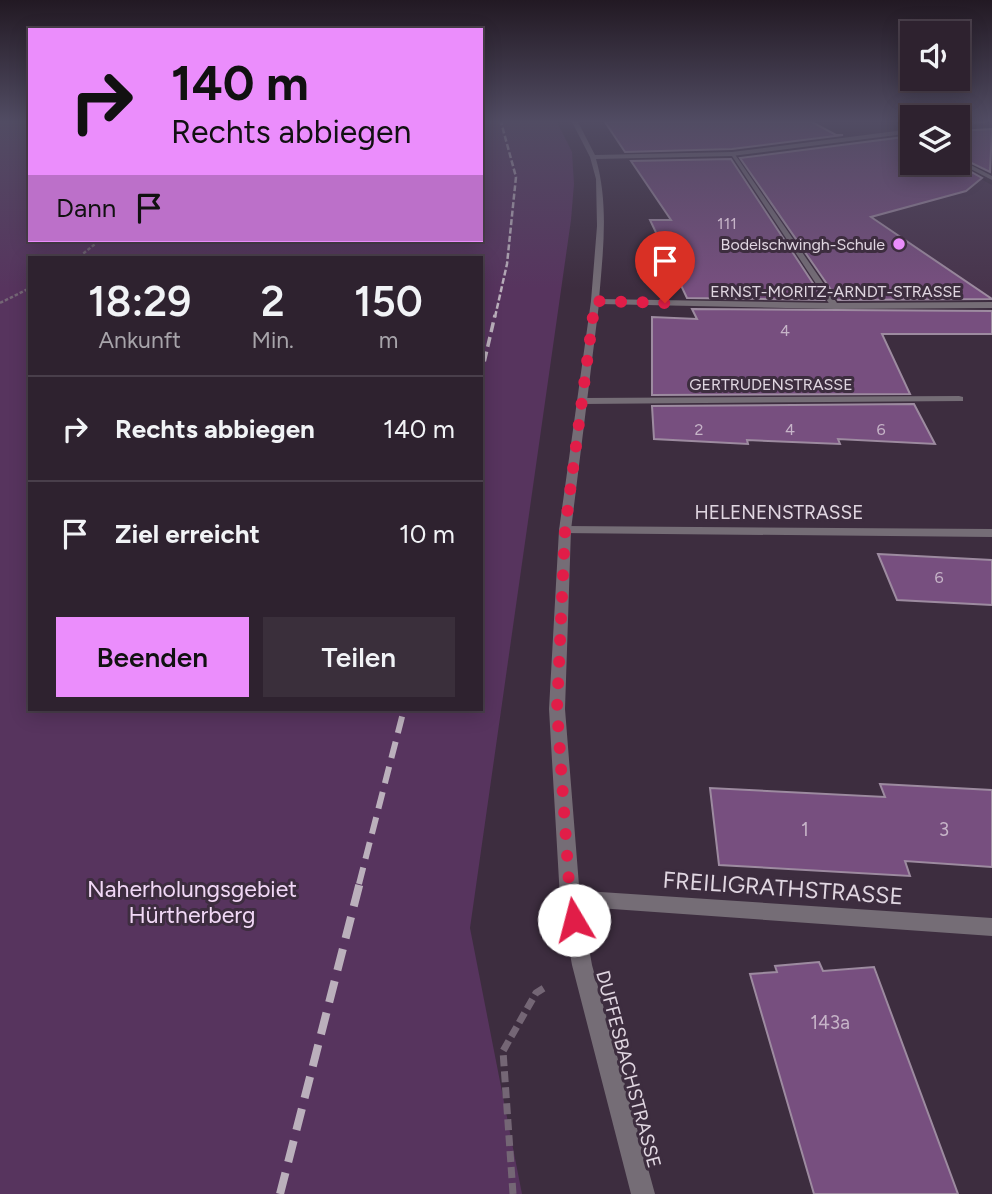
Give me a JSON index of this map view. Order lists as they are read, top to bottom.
{
  "streets": {
    "street": [
      "ERNST-MORITZ-ARNDT-STRASSE",
      "GERTRUDENSTRASSE",
      "HELENENSTRASSE",
      "FREILIGRATHSTRASSE",
      "DUFFESBACHSTRASSE"
    ]
  },
  "crossings": [
    ["ERNST-MORITZ-ARNDT-STRASSE", "DUFFESBACHSTRASSE"],
    ["GERTRUDENSTRASSE", "DUFFESBACHSTRASSE"],
    ["HELENENSTRASSE", "DUFFESBACHSTRASSE"],
    ["FREILIGRATHSTRASSE", "DUFFESBACHSTRASSE"]
  ],
  "parks": ["Naherholungsgebiet Hürtherberg"],
  "places": ["Bodelschwingh-Schule"],
  "house_numbers": [
    "111",
    "4",
    "2",
    "4",
    "6",
    "6",
    "1",
    "3",
    "143a"
  ],
  "page": {
    "turn": ["140 m", "Rechts abbiegen"],
    "then": "Dann",
    "eta": [
      "18:29",
      "Ankunft",
      "2",
      "Min.",
      "150",
      "m"
    ],
    "list": [
      {
        "name": "Rechts abbiegen",
        "value": "140 m"
      },
      {
        "name": "Ziel erreicht",
        "value": "10 m"
      }
    ],
    "buttons": ["Beenden", "Teilen"]
  }
}
